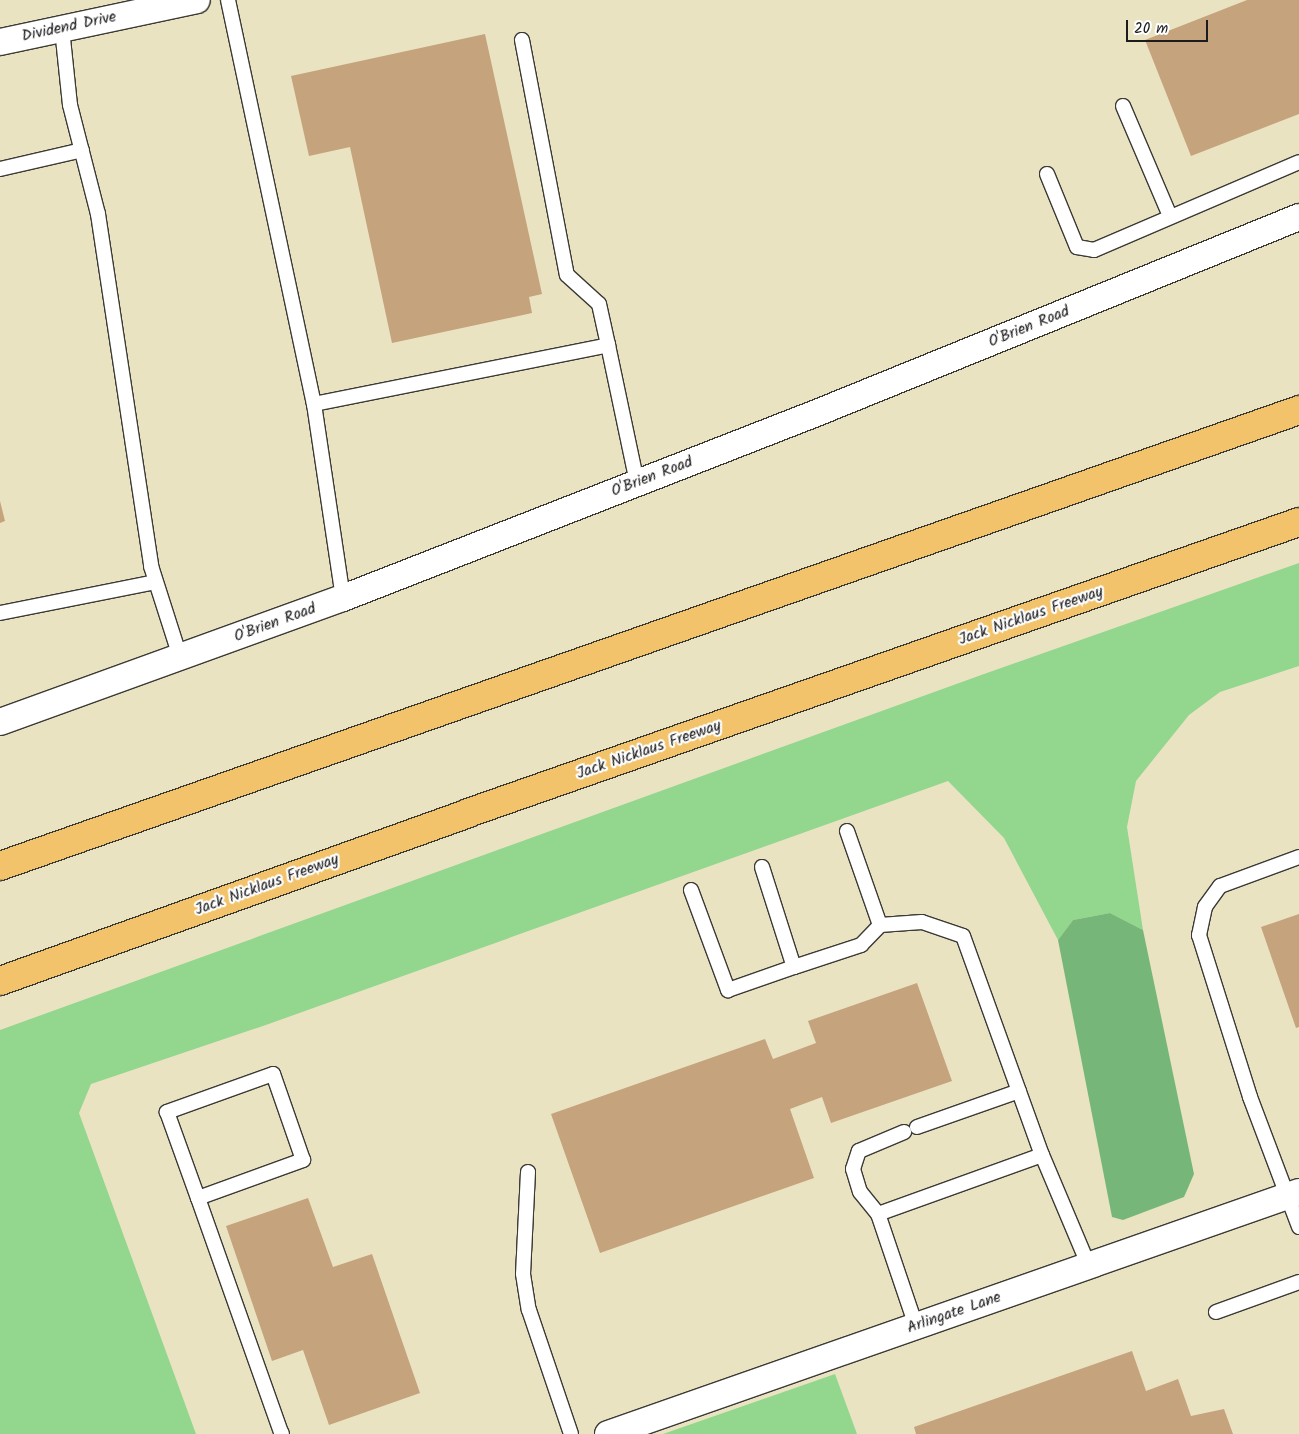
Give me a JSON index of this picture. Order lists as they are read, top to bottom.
{
  "streets": {
    "highway": ["Jack Nicklaus Freeway"],
    "street": ["Dividend Drive", "O'Brien Road", "Arlingate Lane"]
  },
  "scale_bar": "20 m"
}
